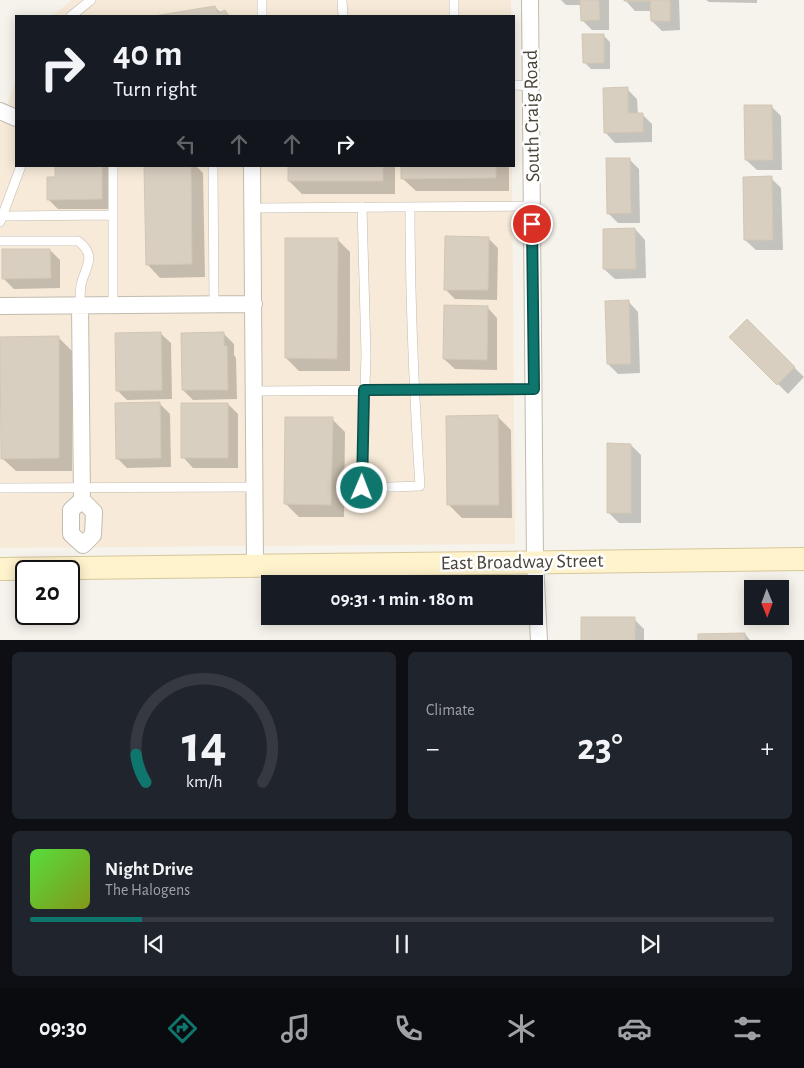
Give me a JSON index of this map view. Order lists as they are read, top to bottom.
{
  "streets": {
    "street": ["South Craig Road", "East Broadway Street"]
  },
  "crossings": [
    ["South Craig Road", "East Broadway Street"]
  ],
  "north": "bottom",
  "page": {
    "turn": ["40 m", "Turn right"],
    "limit": "20",
    "trip": "09:31 · 1 min · 180 m",
    "tile": "Climate",
    "heat": ["−", "23°", "+"],
    "song": ["Night Drive", "The Halogens"],
    "tabs": "09:30",
    "gauge": ["14", "km/h"]
  }
}
